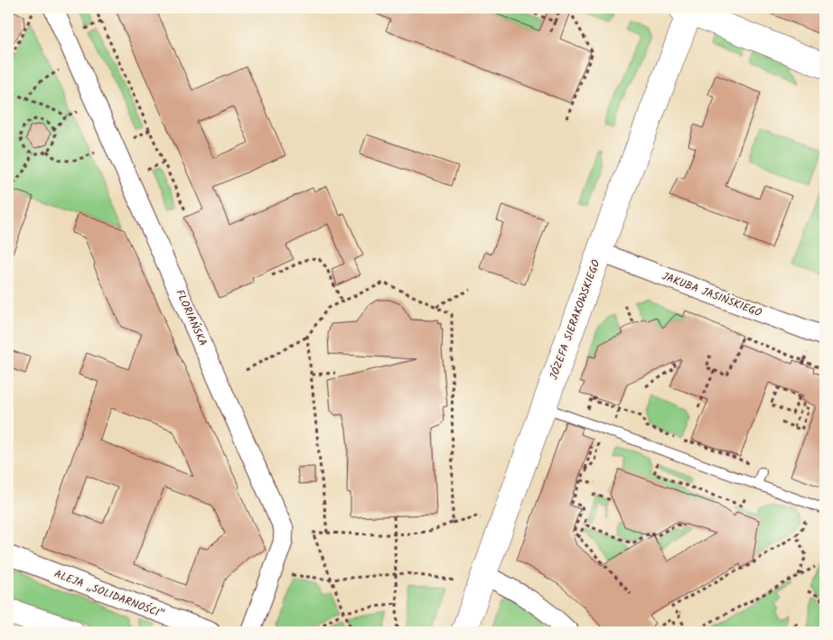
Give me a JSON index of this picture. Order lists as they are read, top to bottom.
{
  "streets": {
    "street": [
      "JAKUBA JASIŃSKIEGO",
      "FLORIAŃSKA",
      "JÓZEFA SIERAKOWSKIEGO",
      "ALEJA „SOLIDARNOŚCI”"
    ]
  },
  "crossings": [
    ["JAKUBA JASIŃSKIEGO", "JÓZEFA SIERAKOWSKIEGO"]
  ]
}
